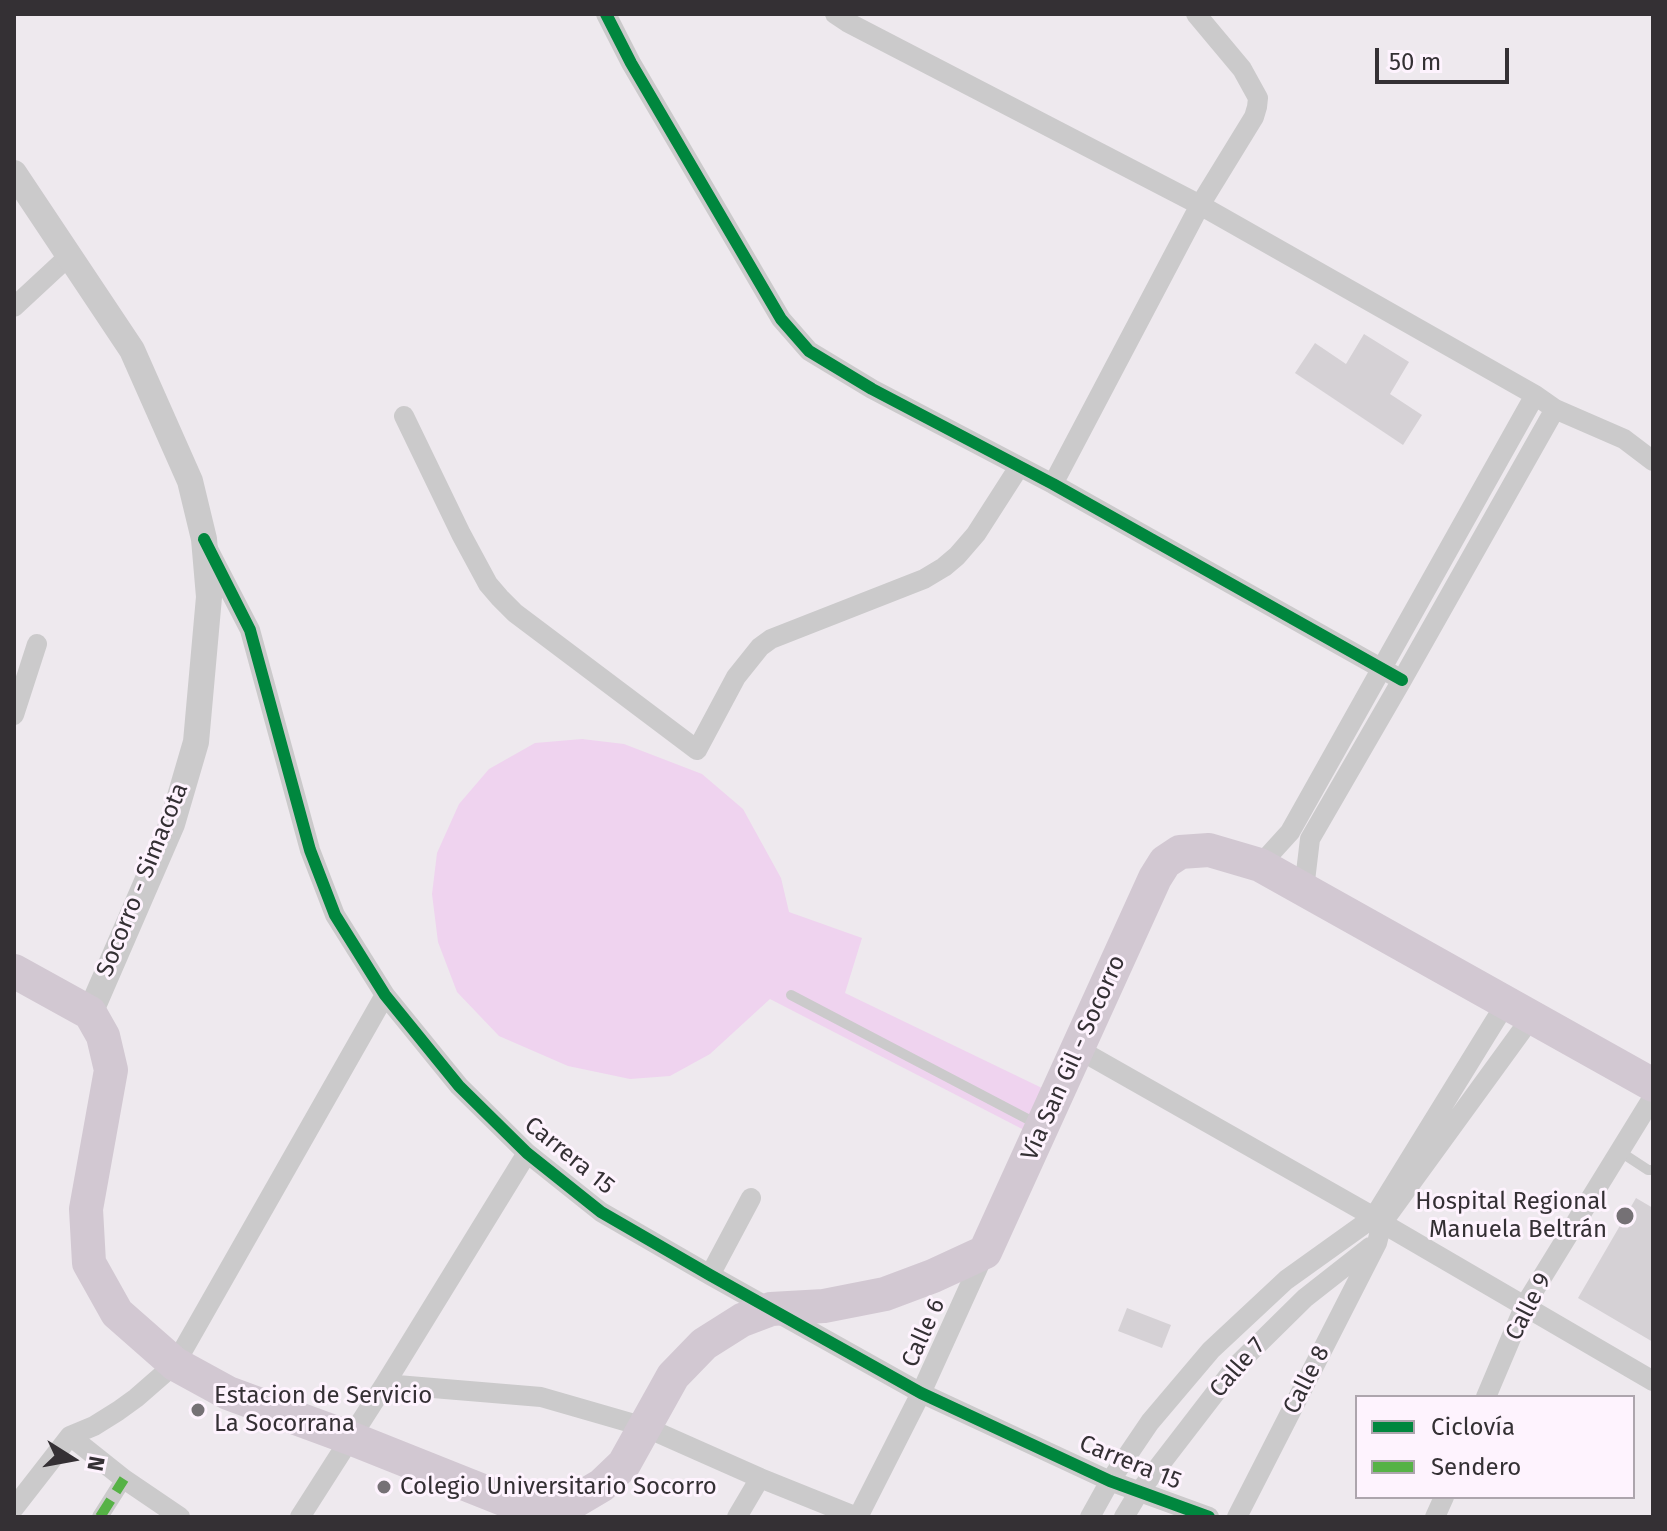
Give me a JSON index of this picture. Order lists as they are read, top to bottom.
{
  "streets": {
    "highway": ["Vía San Gil - Socorro"],
    "street": [
      "Socorro - Simacota",
      "Carrera 15",
      "Calle 9",
      "Calle 6",
      "Calle 7",
      "Calle 8"
    ]
  },
  "crossings": [
    ["Socorro - Simacota", "Carrera 15"],
    ["Vía San Gil - Socorro", "Calle 6"],
    ["Carrera 15", "Calle 6"],
    ["Carrera 15", "Calle 7"],
    ["Calle 7", "Calle 8"]
  ],
  "places": ["Hospital Regional Manuela Beltrán", "Estacion de Servicio La Socorrana", "Colegio Universitario Socorro"],
  "legend": ["Ciclovía", "Sendero"],
  "scale_bar": "50 m",
  "north": "right"
}
